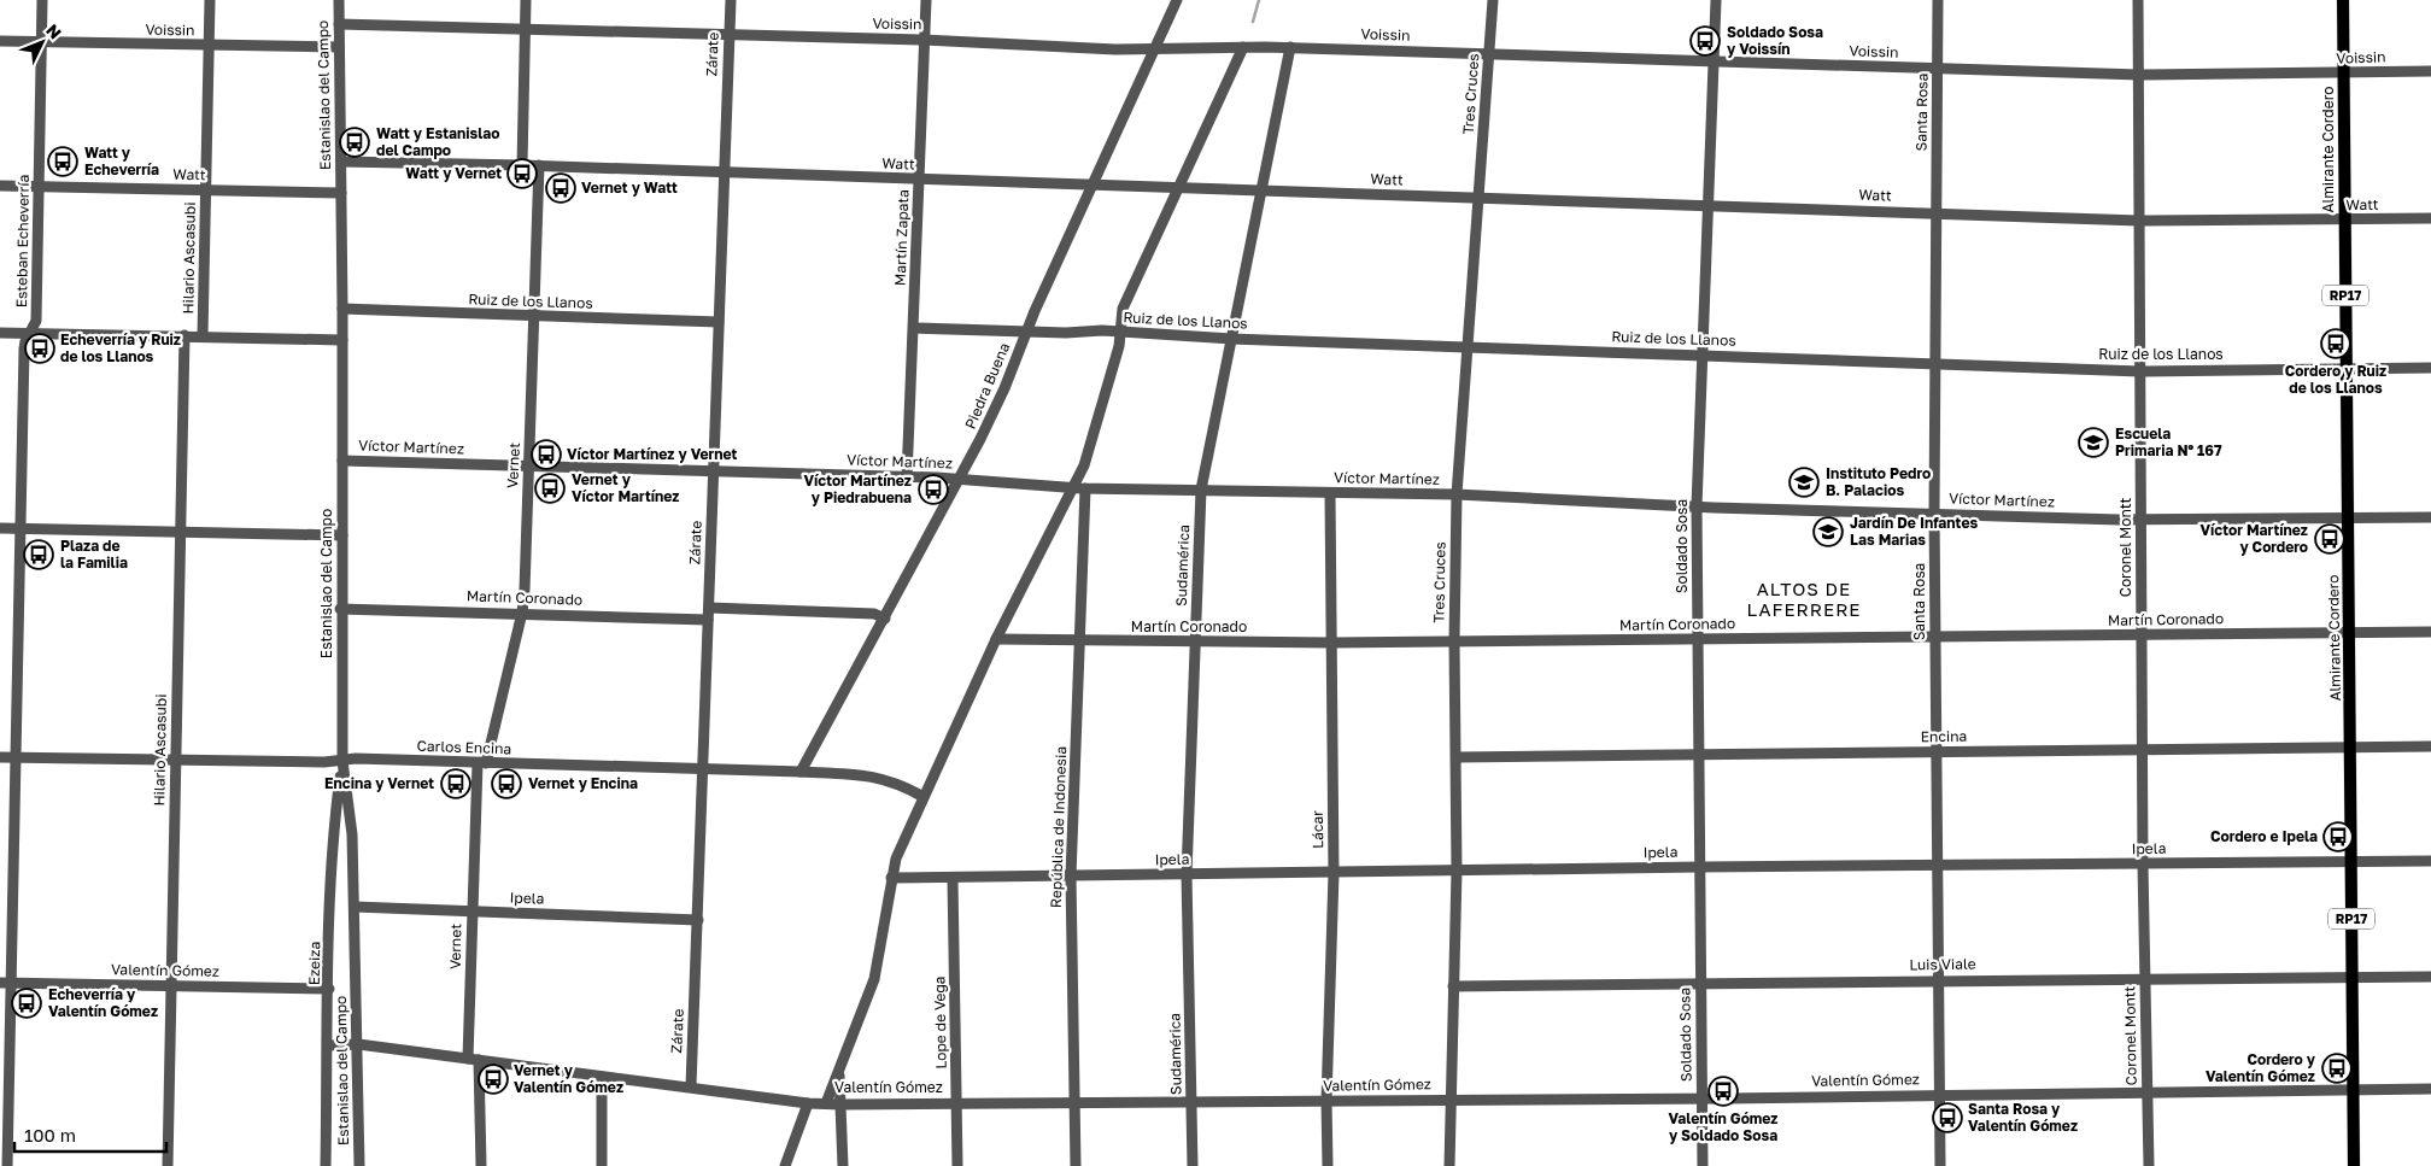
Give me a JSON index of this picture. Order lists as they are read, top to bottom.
{
  "streets": {
    "main road": ["Almirante Cordero", "RP17"],
    "street": [
      "Voissin",
      "Zárate",
      "Tres Cruces",
      "Estanislao del Campo",
      "Santa Rosa",
      "Watt",
      "Martín Zapata",
      "Esteban Echeverría",
      "Hilario Ascasubi",
      "Ruiz de los Llanos",
      "Piedra Buena",
      "Víctor Martínez",
      "Vernet",
      "Soldado Sosa",
      "Coronel Montt",
      "Sudamérica",
      "Martín Coronado",
      "Encina",
      "Carlos Encina",
      "República de Indonesia",
      "Lácar",
      "Ipela",
      "Ezeiza",
      "Luis Viale",
      "Valentín Gómez",
      "Lope de Vega"
    ]
  },
  "crossings": [
    ["Voissin", "Zárate"],
    ["Voissin", "Tres Cruces"],
    ["Voissin", "Estanislao del Campo"],
    ["Voissin", "Santa Rosa"],
    ["Voissin", "Almirante Cordero"],
    ["Voissin", "Martín Zapata"],
    ["Voissin", "Esteban Echeverría"],
    ["Voissin", "Hilario Ascasubi"],
    ["Voissin", "Piedra Buena"],
    ["Voissin", "Soldado Sosa"],
    ["Voissin", "Coronel Montt"],
    ["Voissin", "Sudamérica"],
    ["Zárate", "Watt"],
    ["Zárate", "Ruiz de los Llanos"],
    ["Zárate", "Víctor Martínez"],
    ["Zárate", "Martín Coronado"],
    ["Zárate", "Carlos Encina"],
    ["Zárate", "Ipela"],
    ["Zárate", "Valentín Gómez"],
    ["Tres Cruces", "Watt"],
    ["Tres Cruces", "Ruiz de los Llanos"],
    ["Tres Cruces", "Víctor Martínez"],
    ["Tres Cruces", "Martín Coronado"],
    ["Tres Cruces", "Encina"],
    ["Tres Cruces", "Ipela"],
    ["Tres Cruces", "Luis Viale"],
    ["Tres Cruces", "Valentín Gómez"],
    ["Estanislao del Campo", "Watt"],
    ["Estanislao del Campo", "Ruiz de los Llanos"],
    ["Estanislao del Campo", "Víctor Martínez"],
    ["Estanislao del Campo", "Martín Coronado"],
    ["Estanislao del Campo", "Carlos Encina"],
    ["Estanislao del Campo", "Ipela"],
    ["Estanislao del Campo", "Ezeiza"],
    ["Estanislao del Campo", "Valentín Gómez"],
    ["Santa Rosa", "Watt"],
    ["Santa Rosa", "Ruiz de los Llanos"],
    ["Santa Rosa", "Víctor Martínez"],
    ["Santa Rosa", "Martín Coronado"],
    ["Santa Rosa", "Encina"],
    ["Santa Rosa", "Ipela"],
    ["Santa Rosa", "Luis Viale"],
    ["Santa Rosa", "Valentín Gómez"],
    ["Almirante Cordero", "Watt"],
    ["Almirante Cordero", "Ruiz de los Llanos"],
    ["Almirante Cordero", "Víctor Martínez"],
    ["Almirante Cordero", "Martín Coronado"],
    ["Almirante Cordero", "Encina"],
    ["Almirante Cordero", "Ipela"],
    ["Almirante Cordero", "Luis Viale"],
    ["Almirante Cordero", "Valentín Gómez"],
    ["Watt", "Martín Zapata"],
    ["Watt", "Esteban Echeverría"],
    ["Watt", "Hilario Ascasubi"],
    ["Watt", "Piedra Buena"],
    ["Watt", "Vernet"],
    ["Watt", "Soldado Sosa"],
    ["Watt", "Coronel Montt"],
    ["Watt", "Sudamérica"],
    ["Martín Zapata", "Ruiz de los Llanos"],
    ["Martín Zapata", "Víctor Martínez"],
    ["Esteban Echeverría", "Carlos Encina"],
    ["Esteban Echeverría", "Valentín Gómez"],
    ["Hilario Ascasubi", "Carlos Encina"],
    ["Hilario Ascasubi", "Valentín Gómez"],
    ["Ruiz de los Llanos", "Piedra Buena"],
    ["Ruiz de los Llanos", "Vernet"],
    ["Ruiz de los Llanos", "Soldado Sosa"],
    ["Ruiz de los Llanos", "Coronel Montt"],
    ["Ruiz de los Llanos", "Sudamérica"],
    ["Piedra Buena", "Víctor Martínez"],
    ["Piedra Buena", "Martín Coronado"],
    ["Piedra Buena", "Carlos Encina"],
    ["Víctor Martínez", "Vernet"],
    ["Víctor Martínez", "Soldado Sosa"],
    ["Víctor Martínez", "Coronel Montt"],
    ["Víctor Martínez", "Sudamérica"],
    ["Víctor Martínez", "República de Indonesia"],
    ["Víctor Martínez", "Lácar"],
    ["Vernet", "Martín Coronado"],
    ["Vernet", "Carlos Encina"],
    ["Vernet", "Ipela"],
    ["Vernet", "Valentín Gómez"],
    ["Soldado Sosa", "Martín Coronado"],
    ["Soldado Sosa", "Encina"],
    ["Soldado Sosa", "Ipela"],
    ["Soldado Sosa", "Luis Viale"],
    ["Soldado Sosa", "Valentín Gómez"],
    ["Coronel Montt", "Martín Coronado"],
    ["Coronel Montt", "Encina"],
    ["Coronel Montt", "Ipela"],
    ["Coronel Montt", "Luis Viale"],
    ["Coronel Montt", "Valentín Gómez"],
    ["Sudamérica", "Martín Coronado"],
    ["Sudamérica", "Ipela"],
    ["Sudamérica", "Valentín Gómez"],
    ["Martín Coronado", "República de Indonesia"],
    ["Martín Coronado", "Lácar"],
    ["Carlos Encina", "Ezeiza"],
    ["República de Indonesia", "Ipela"],
    ["República de Indonesia", "Valentín Gómez"],
    ["Lácar", "Ipela"],
    ["Lácar", "Valentín Gómez"],
    ["Ipela", "Lope de Vega"],
    ["Ezeiza", "Valentín Gómez"],
    ["Valentín Gómez", "Lope de Vega"]
  ],
  "districts": ["ALTOS DE LAFERRERE"],
  "places": {
    "bus stop": [
      "Soldado Sosa y Voissín",
      "Watt y Estanislao del Campo",
      "Watt y Echeverría",
      "Watt y Vernet",
      "Vernet y Watt",
      "Cordero y Ruiz de los Llanos",
      "Echeverría y Ruiz de los Llanos",
      "Víctor Martínez y Vernet",
      "Vernet y Víctor Martínez",
      "Víctor Martínez y Piedrabuena",
      "Víctor Martínez y Cordero",
      "Plaza de la Familia",
      "Encina y Vernet",
      "Vernet y Encina",
      "Cordero e Ipela",
      "Echeverría y Valentín Gómez",
      "Cordero y Valentín Gómez",
      "Vernet y Valentín Gómez",
      "Valentín Gómez y Soldado Sosa",
      "Santa Rosa y Valentín Gómez"
    ],
    "school or university": ["Escuela Primaria Nº 167", "Instituto Pedro B. Palacios", "Jardín De Infantes Las Marias"]
  },
  "scale_bar": "100 m",
  "north": "top right"
}
